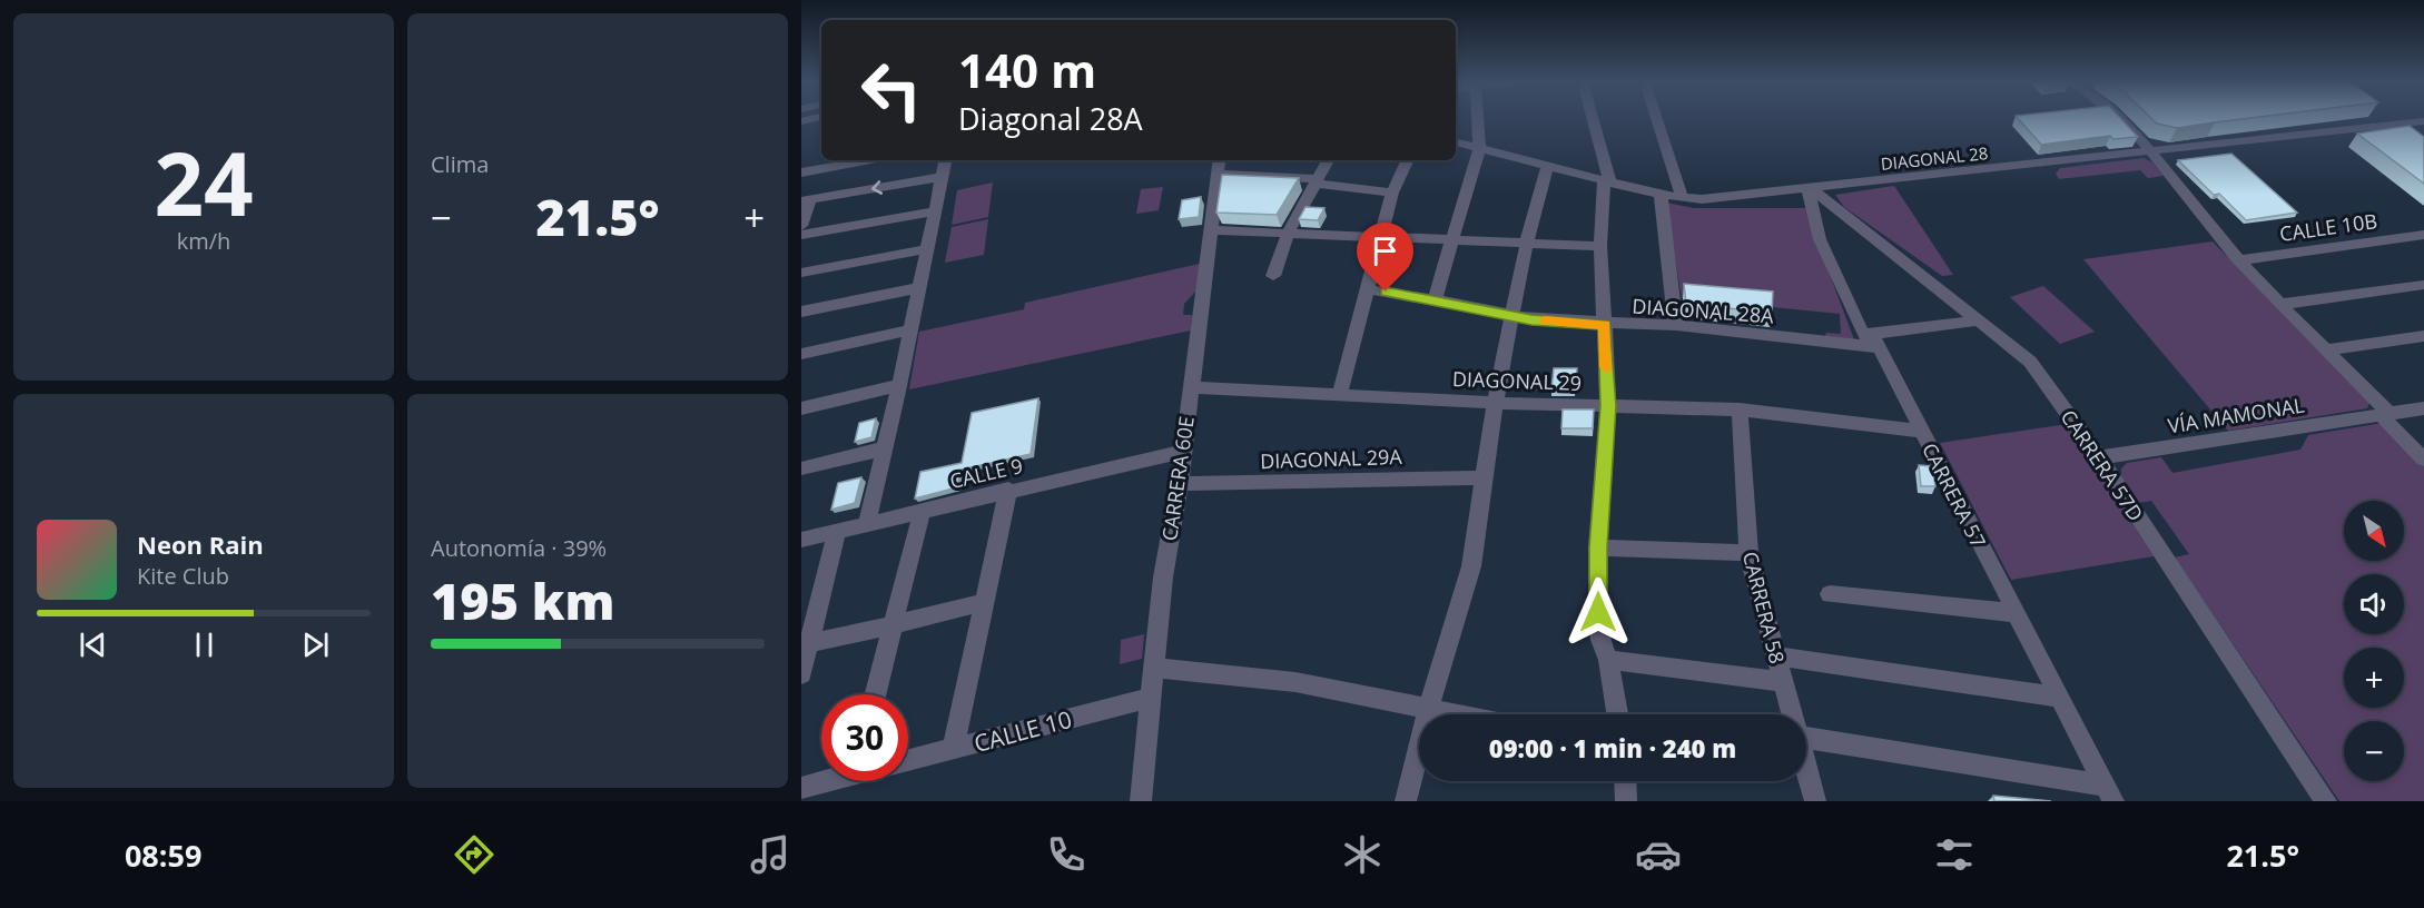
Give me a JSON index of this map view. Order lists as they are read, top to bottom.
{
  "streets": {
    "street": [
      "DIAGONAL 28",
      "CALLE 10B",
      "DIAGONAL 28A",
      "DIAGONAL 29",
      "VÍA MAMONAL",
      "DIAGONAL 29A",
      "CARRERA 57D",
      "CALLE 9",
      "CARRERA 60E",
      "CARRERA 57",
      "CARRERA 58",
      "CALLE 10"
    ]
  },
  "crossings": [
    ["DIAGONAL 28", "CARRERA 57D"],
    ["DIAGONAL 28", "CARRERA 57"],
    ["DIAGONAL 28A", "CARRERA 57D"],
    ["DIAGONAL 28A", "CARRERA 57"],
    ["DIAGONAL 29", "CARRERA 60E"],
    ["DIAGONAL 29", "CARRERA 57"],
    ["DIAGONAL 29", "CARRERA 58"],
    ["VÍA MAMONAL", "CARRERA 57D"],
    ["DIAGONAL 29A", "CARRERA 60E"],
    ["CARRERA 57D", "CARRERA 57"],
    ["CALLE 9", "CARRERA 60E"],
    ["CARRERA 60E", "CALLE 10"]
  ],
  "north": "bottom right",
  "page": {
    "tile": [
      ["24", "km/h"],
      "Clima",
      ["Autonomía · 39%", "195 km"]
    ],
    "turn": ["140 m", "Diagonal 28A"],
    "heat": ["−", "21.5°", "+"],
    "map_buttons": ["+", "−"],
    "song": ["Neon Rain", "Kite Club"],
    "limit": "30",
    "trip": "09:00 · 1 min · 240 m",
    "tabs": ["08:59", "21.5°"]
  }
}
